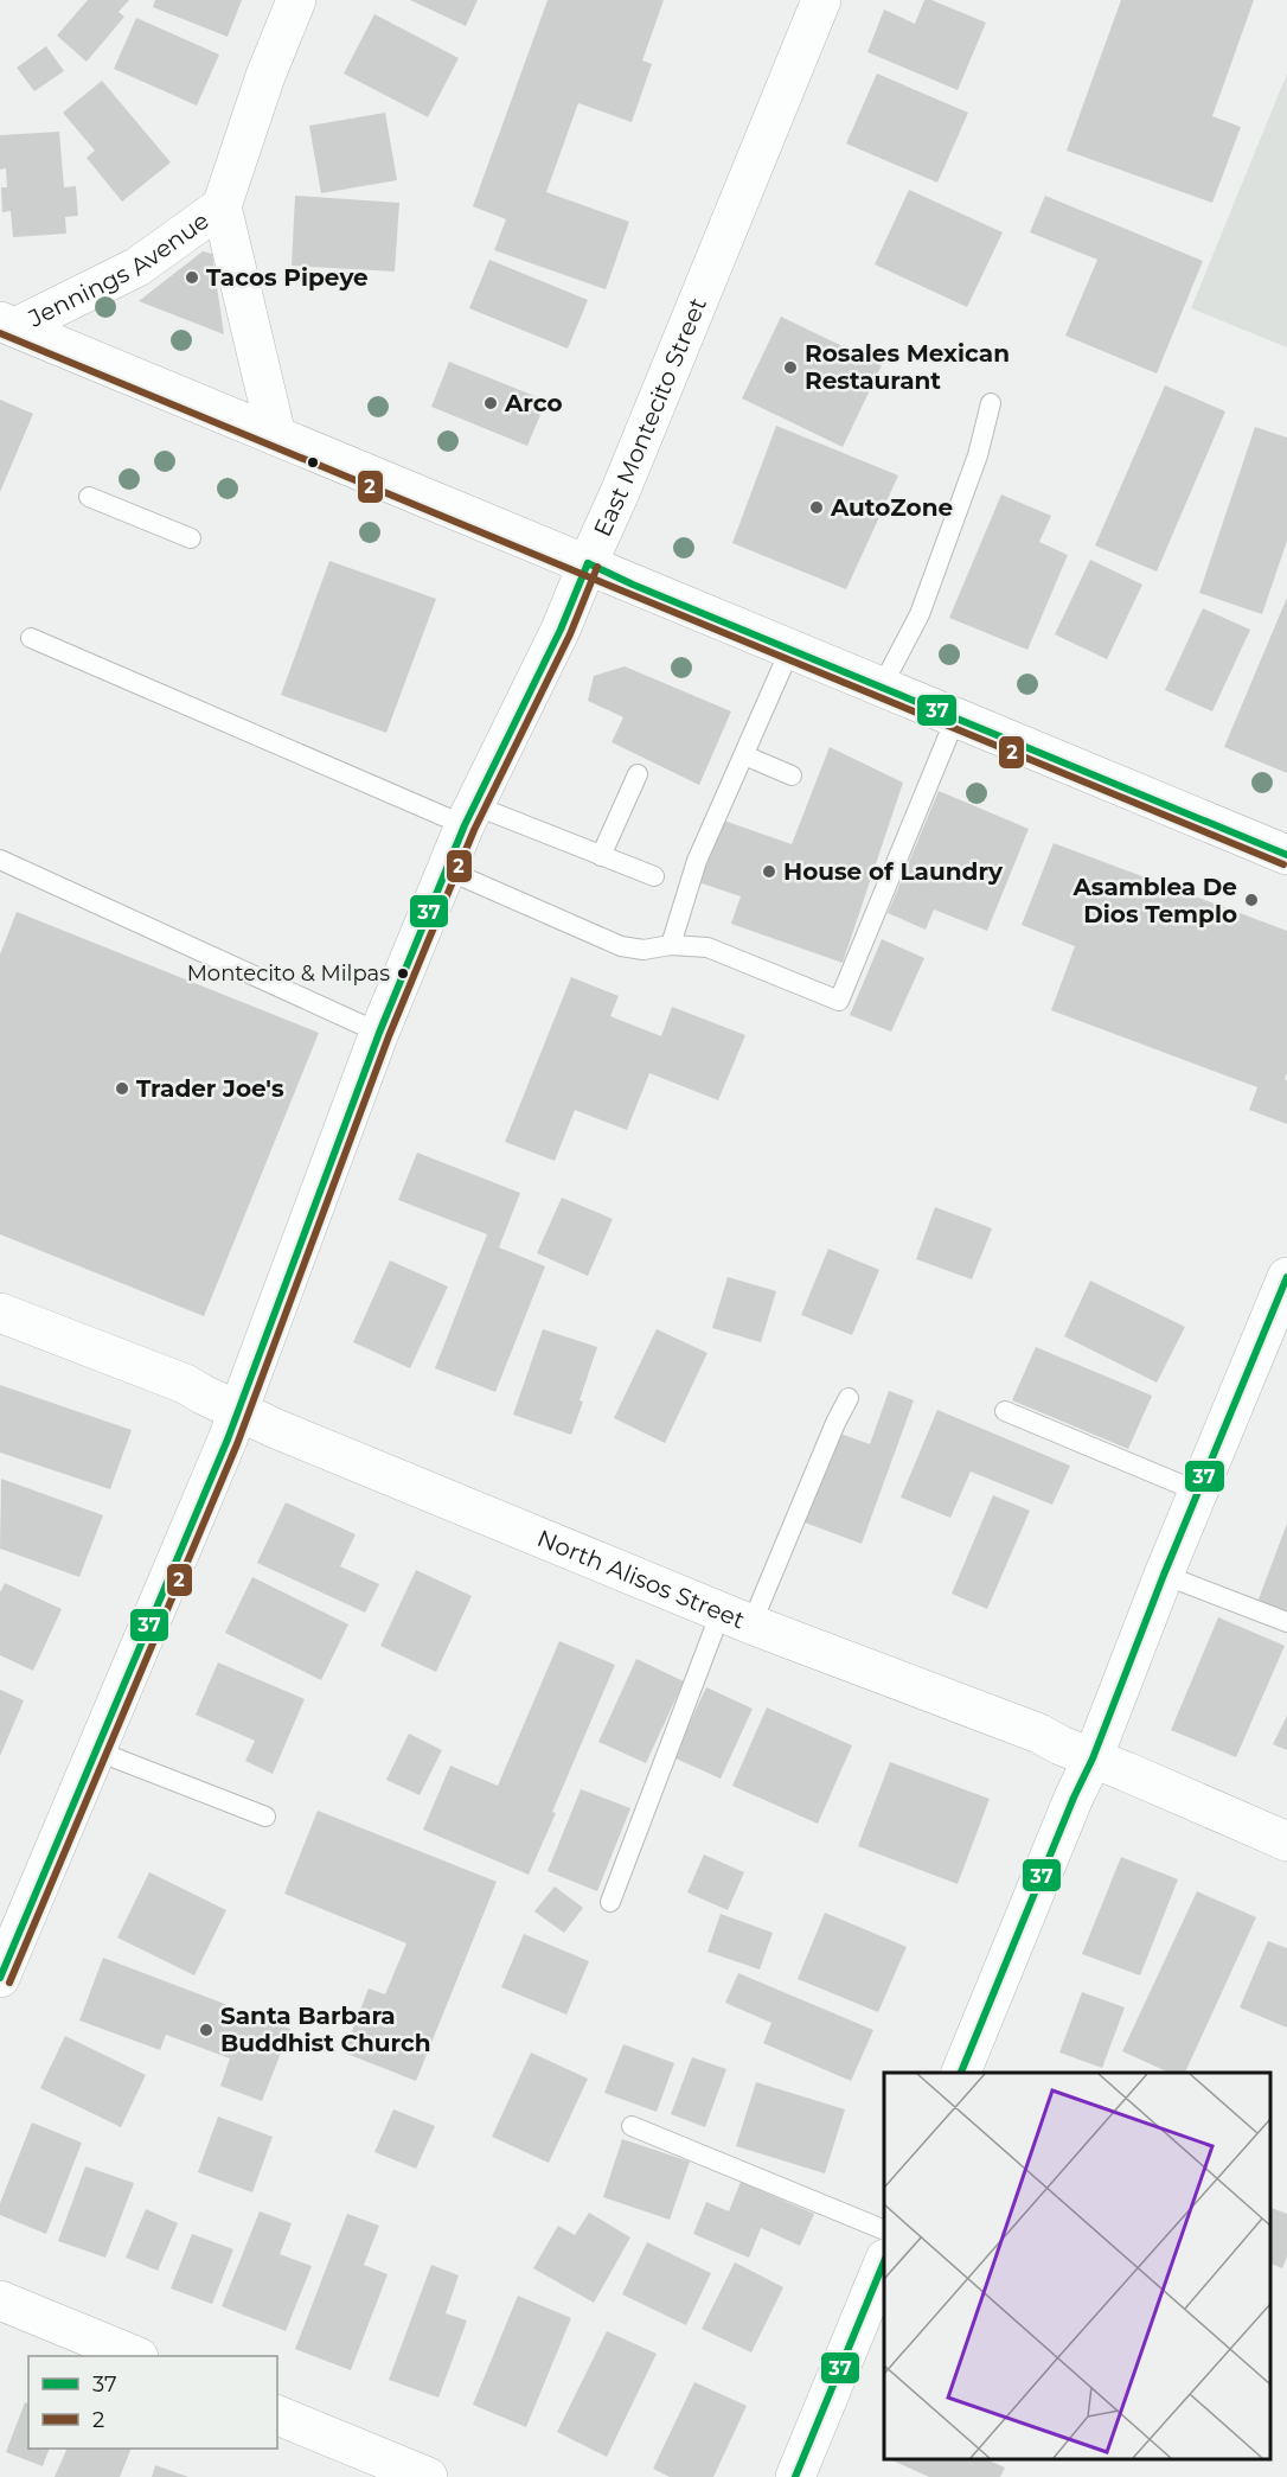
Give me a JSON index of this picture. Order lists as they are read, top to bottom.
{
  "streets": {
    "street": ["Jennings Avenue", "East Montecito Street", "North Alisos Street"]
  },
  "crossings": [
    ["East Montecito Street", "North Alisos Street"]
  ],
  "places": [
    "Tacos Pipeye",
    "Rosales Mexican Restaurant",
    "Arco",
    "AutoZone",
    "House of Laundry",
    "Asamblea De Dios Templo",
    "Montecito & Milpas",
    "Trader Joe's",
    "Santa Barbara Buddhist Church"
  ],
  "lines": ["transit line 2", "transit line 37"],
  "legend": ["37", "2"]
}
